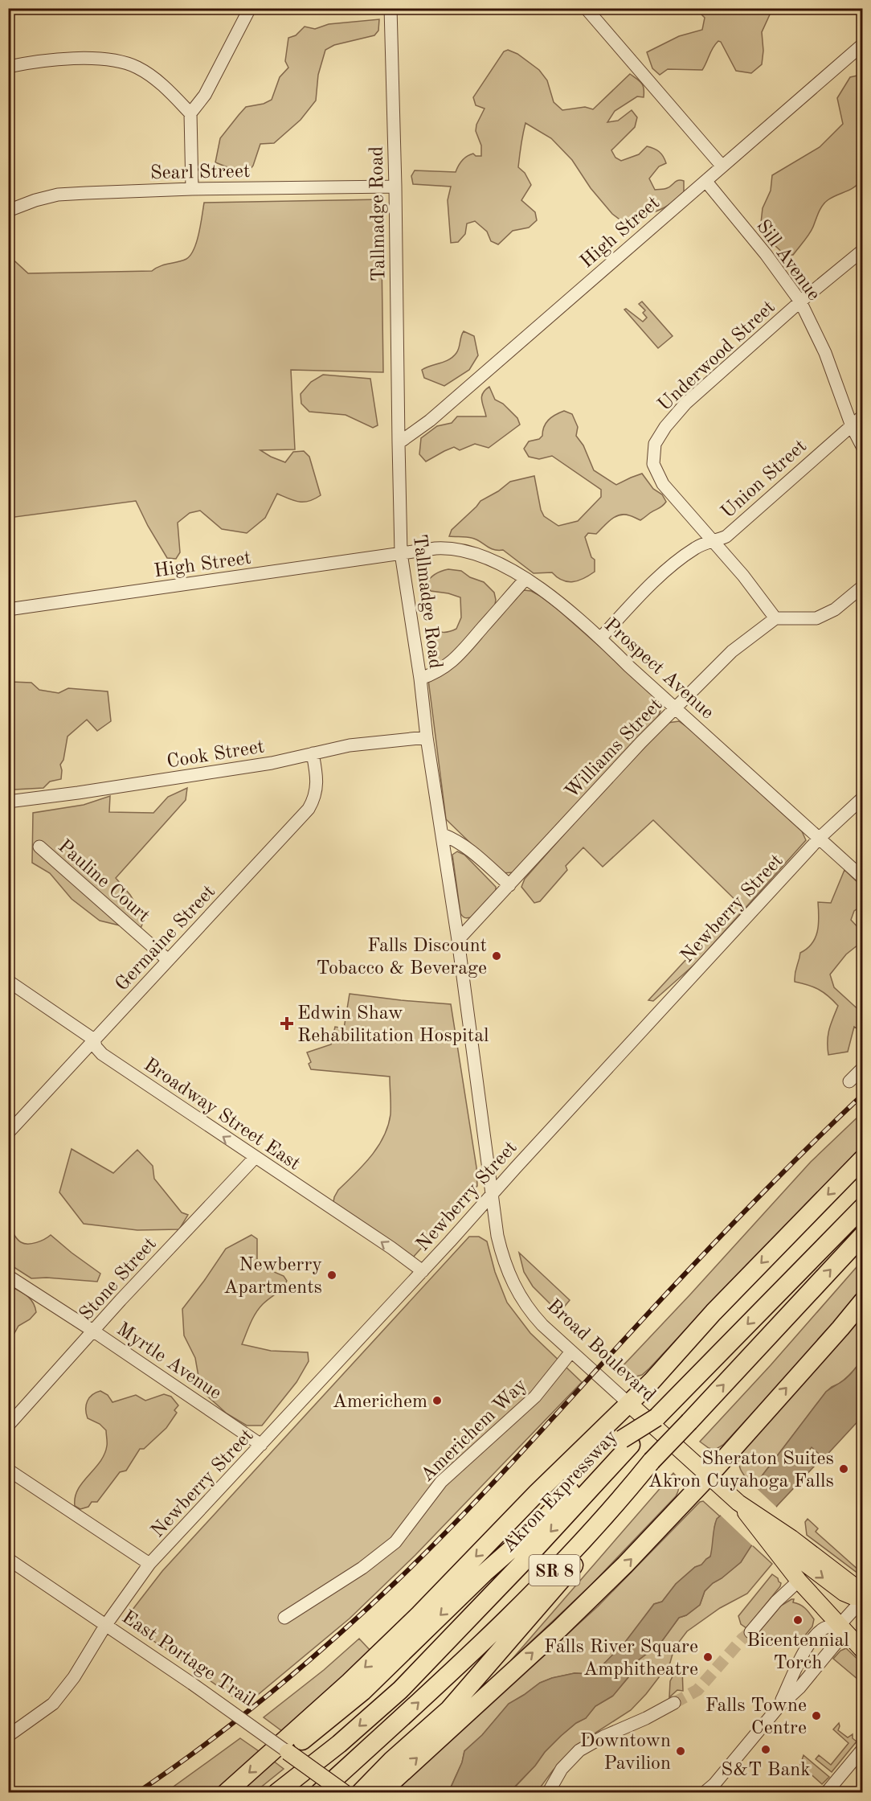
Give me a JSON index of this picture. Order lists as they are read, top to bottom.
{
  "streets": {
    "highway": ["Akron Expressway", "SR 8"],
    "main road": ["Broad Boulevard", "East Portage Trail"],
    "street": [
      "Searl Street",
      "Tallmadge Road",
      "High Street",
      "Sill Avenue",
      "Underwood Street",
      "Union Street",
      "Prospect Avenue",
      "Williams Street",
      "Cook Street",
      "Pauline Court",
      "Newberry Street",
      "Germaine Street",
      "Broadway Street East",
      "Stone Street",
      "Myrtle Avenue",
      "Americhem Way"
    ]
  },
  "crossings": [
    ["Searl Street", "Tallmadge Road"],
    ["Tallmadge Road", "High Street"],
    ["Tallmadge Road", "Prospect Avenue"],
    ["Tallmadge Road", "Williams Street"],
    ["Tallmadge Road", "Cook Street"],
    ["Tallmadge Road", "Newberry Street"],
    ["Tallmadge Road", "Broad Boulevard"],
    ["High Street", "Sill Avenue"],
    ["High Street", "Prospect Avenue"],
    ["Sill Avenue", "Underwood Street"],
    ["Sill Avenue", "Union Street"],
    ["Underwood Street", "Union Street"],
    ["Underwood Street", "Williams Street"],
    ["Union Street", "Prospect Avenue"],
    ["Prospect Avenue", "Williams Street"],
    ["Prospect Avenue", "Newberry Street"],
    ["Cook Street", "Germaine Street"],
    ["Pauline Court", "Germaine Street"],
    ["Newberry Street", "Broadway Street East"],
    ["Newberry Street", "Broad Boulevard"],
    ["Newberry Street", "Myrtle Avenue"],
    ["Newberry Street", "East Portage Trail"],
    ["Germaine Street", "Broadway Street East"],
    ["Broadway Street East", "Stone Street"],
    ["Stone Street", "Myrtle Avenue"],
    ["Broad Boulevard", "Americhem Way"]
  ],
  "one_way": ["Broadway Street East"],
  "places": {
    "other": [
      "Falls Discount Tobacco & Beverage",
      "Newberry Apartments",
      "Americhem",
      "Sheraton Suites Akron Cuyahoga Falls",
      "Bicentennial Torch",
      "Falls River Square Amphitheatre",
      "Falls Towne Centre",
      "S&T Bank",
      "Downtown Pavilion"
    ],
    "health": ["Edwin Shaw Rehabilitation Hospital"]
  }
}
